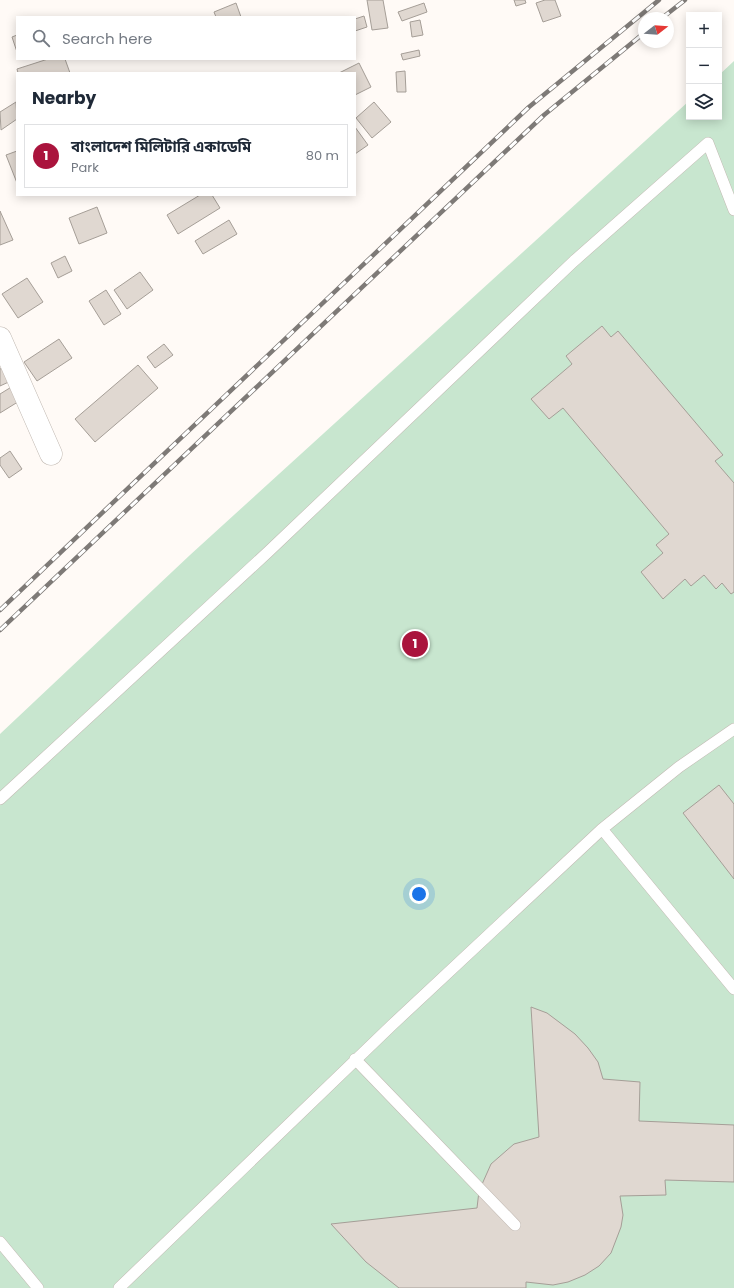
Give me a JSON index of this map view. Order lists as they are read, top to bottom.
{
  "north": "right",
  "page": {
    "map_buttons": ["+", "−"],
    "search": "Search here",
    "heading": "Nearby",
    "list": [
      {
        "mark": "1",
        "name": "বাংলাদেশ মিলিটারি একাডেমি",
        "note": "Park",
        "value": "80 m"
      }
    ],
    "pins": "1"
  }
}
